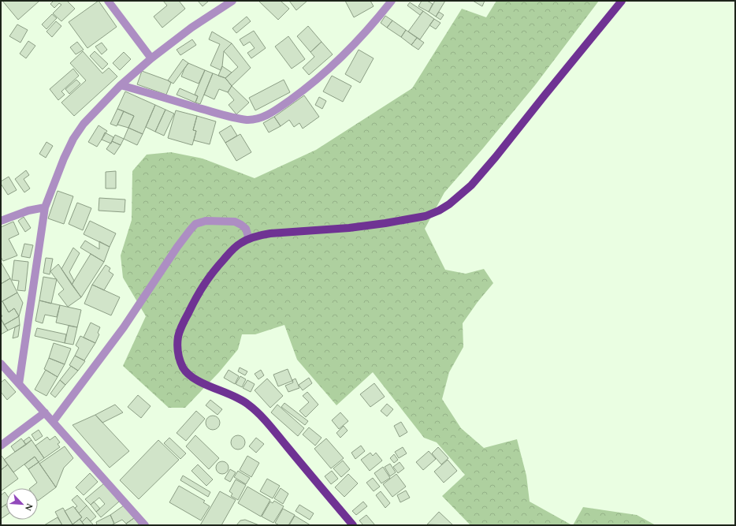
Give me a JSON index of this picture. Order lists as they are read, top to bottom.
{
  "north": "bottom right"
}
